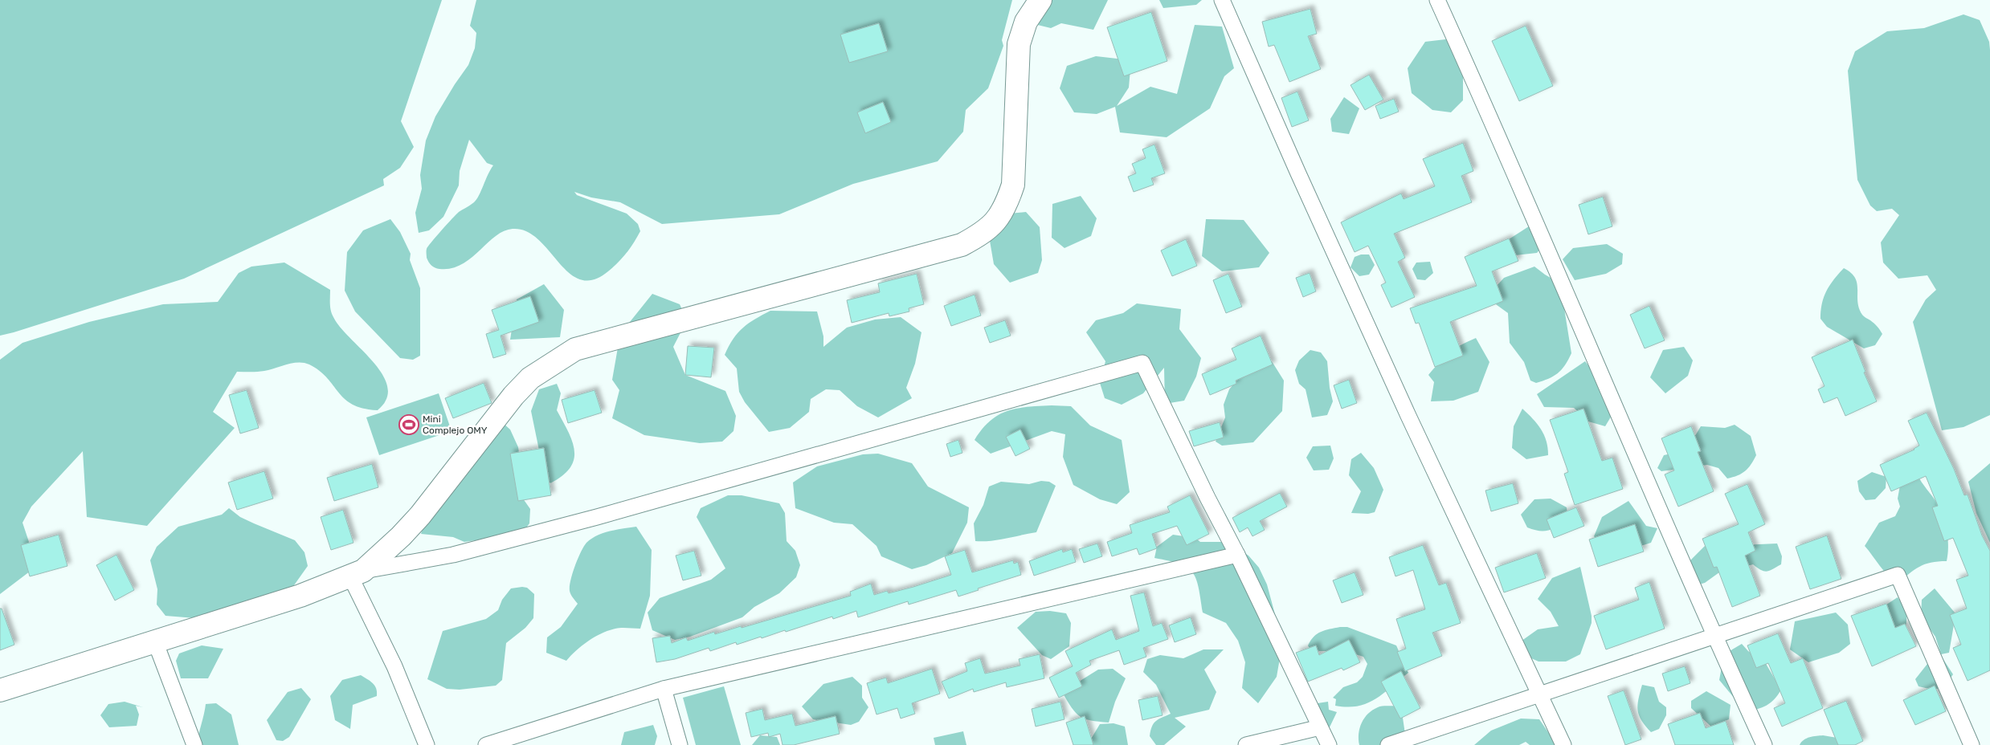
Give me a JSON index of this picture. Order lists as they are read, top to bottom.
{
  "places": {
    "sports": ["Mini Complejo OMY"]
  }
}
